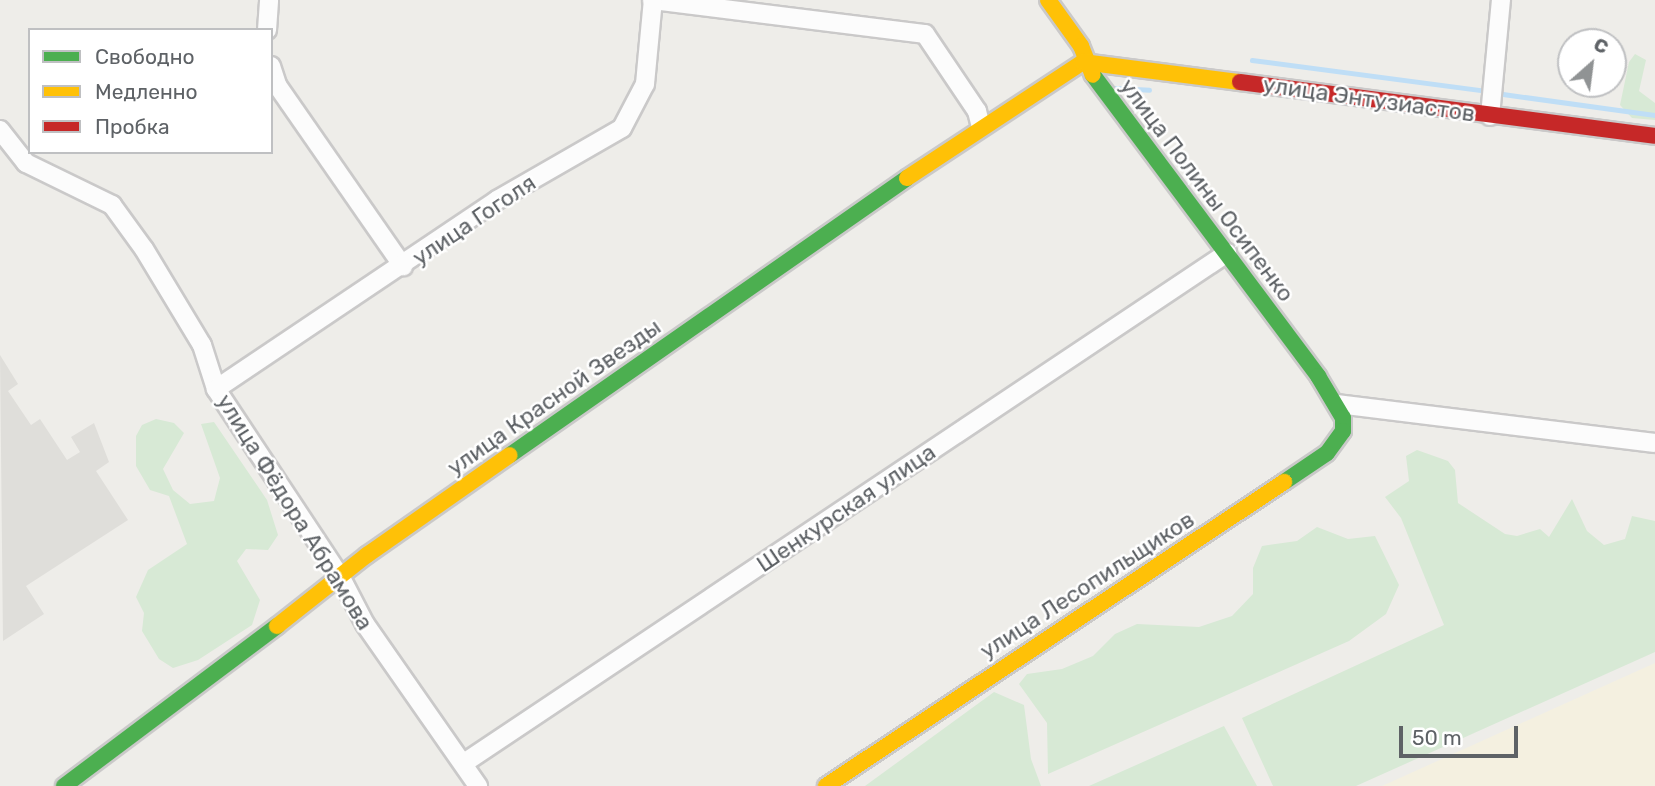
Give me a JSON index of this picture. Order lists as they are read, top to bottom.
{
  "streets": {
    "street": [
      "улица Энтузиастов",
      "улица Полины Осипенко",
      "улица Гоголя",
      "улица Красной Звезды",
      "Шенкурская улица",
      "улица Фёдора Абрамова",
      "улица Лесопильщиков"
    ]
  },
  "crossings": [
    ["улица Энтузиастов", "улица Полины Осипенко"],
    ["улица Энтузиастов", "улица Красной Звезды"],
    ["улица Полины Осипенко", "улица Красной Звезды"],
    ["улица Полины Осипенко", "Шенкурская улица"],
    ["улица Полины Осипенко", "улица Лесопильщиков"],
    ["улица Гоголя", "улица Фёдора Абрамова"],
    ["улица Красной Звезды", "улица Фёдора Абрамова"],
    ["Шенкурская улица", "улица Фёдора Абрамова"]
  ],
  "legend": ["Свободно", "Медленно", "Пробка"],
  "scale_bar": "50 m",
  "north": "top right"
}
